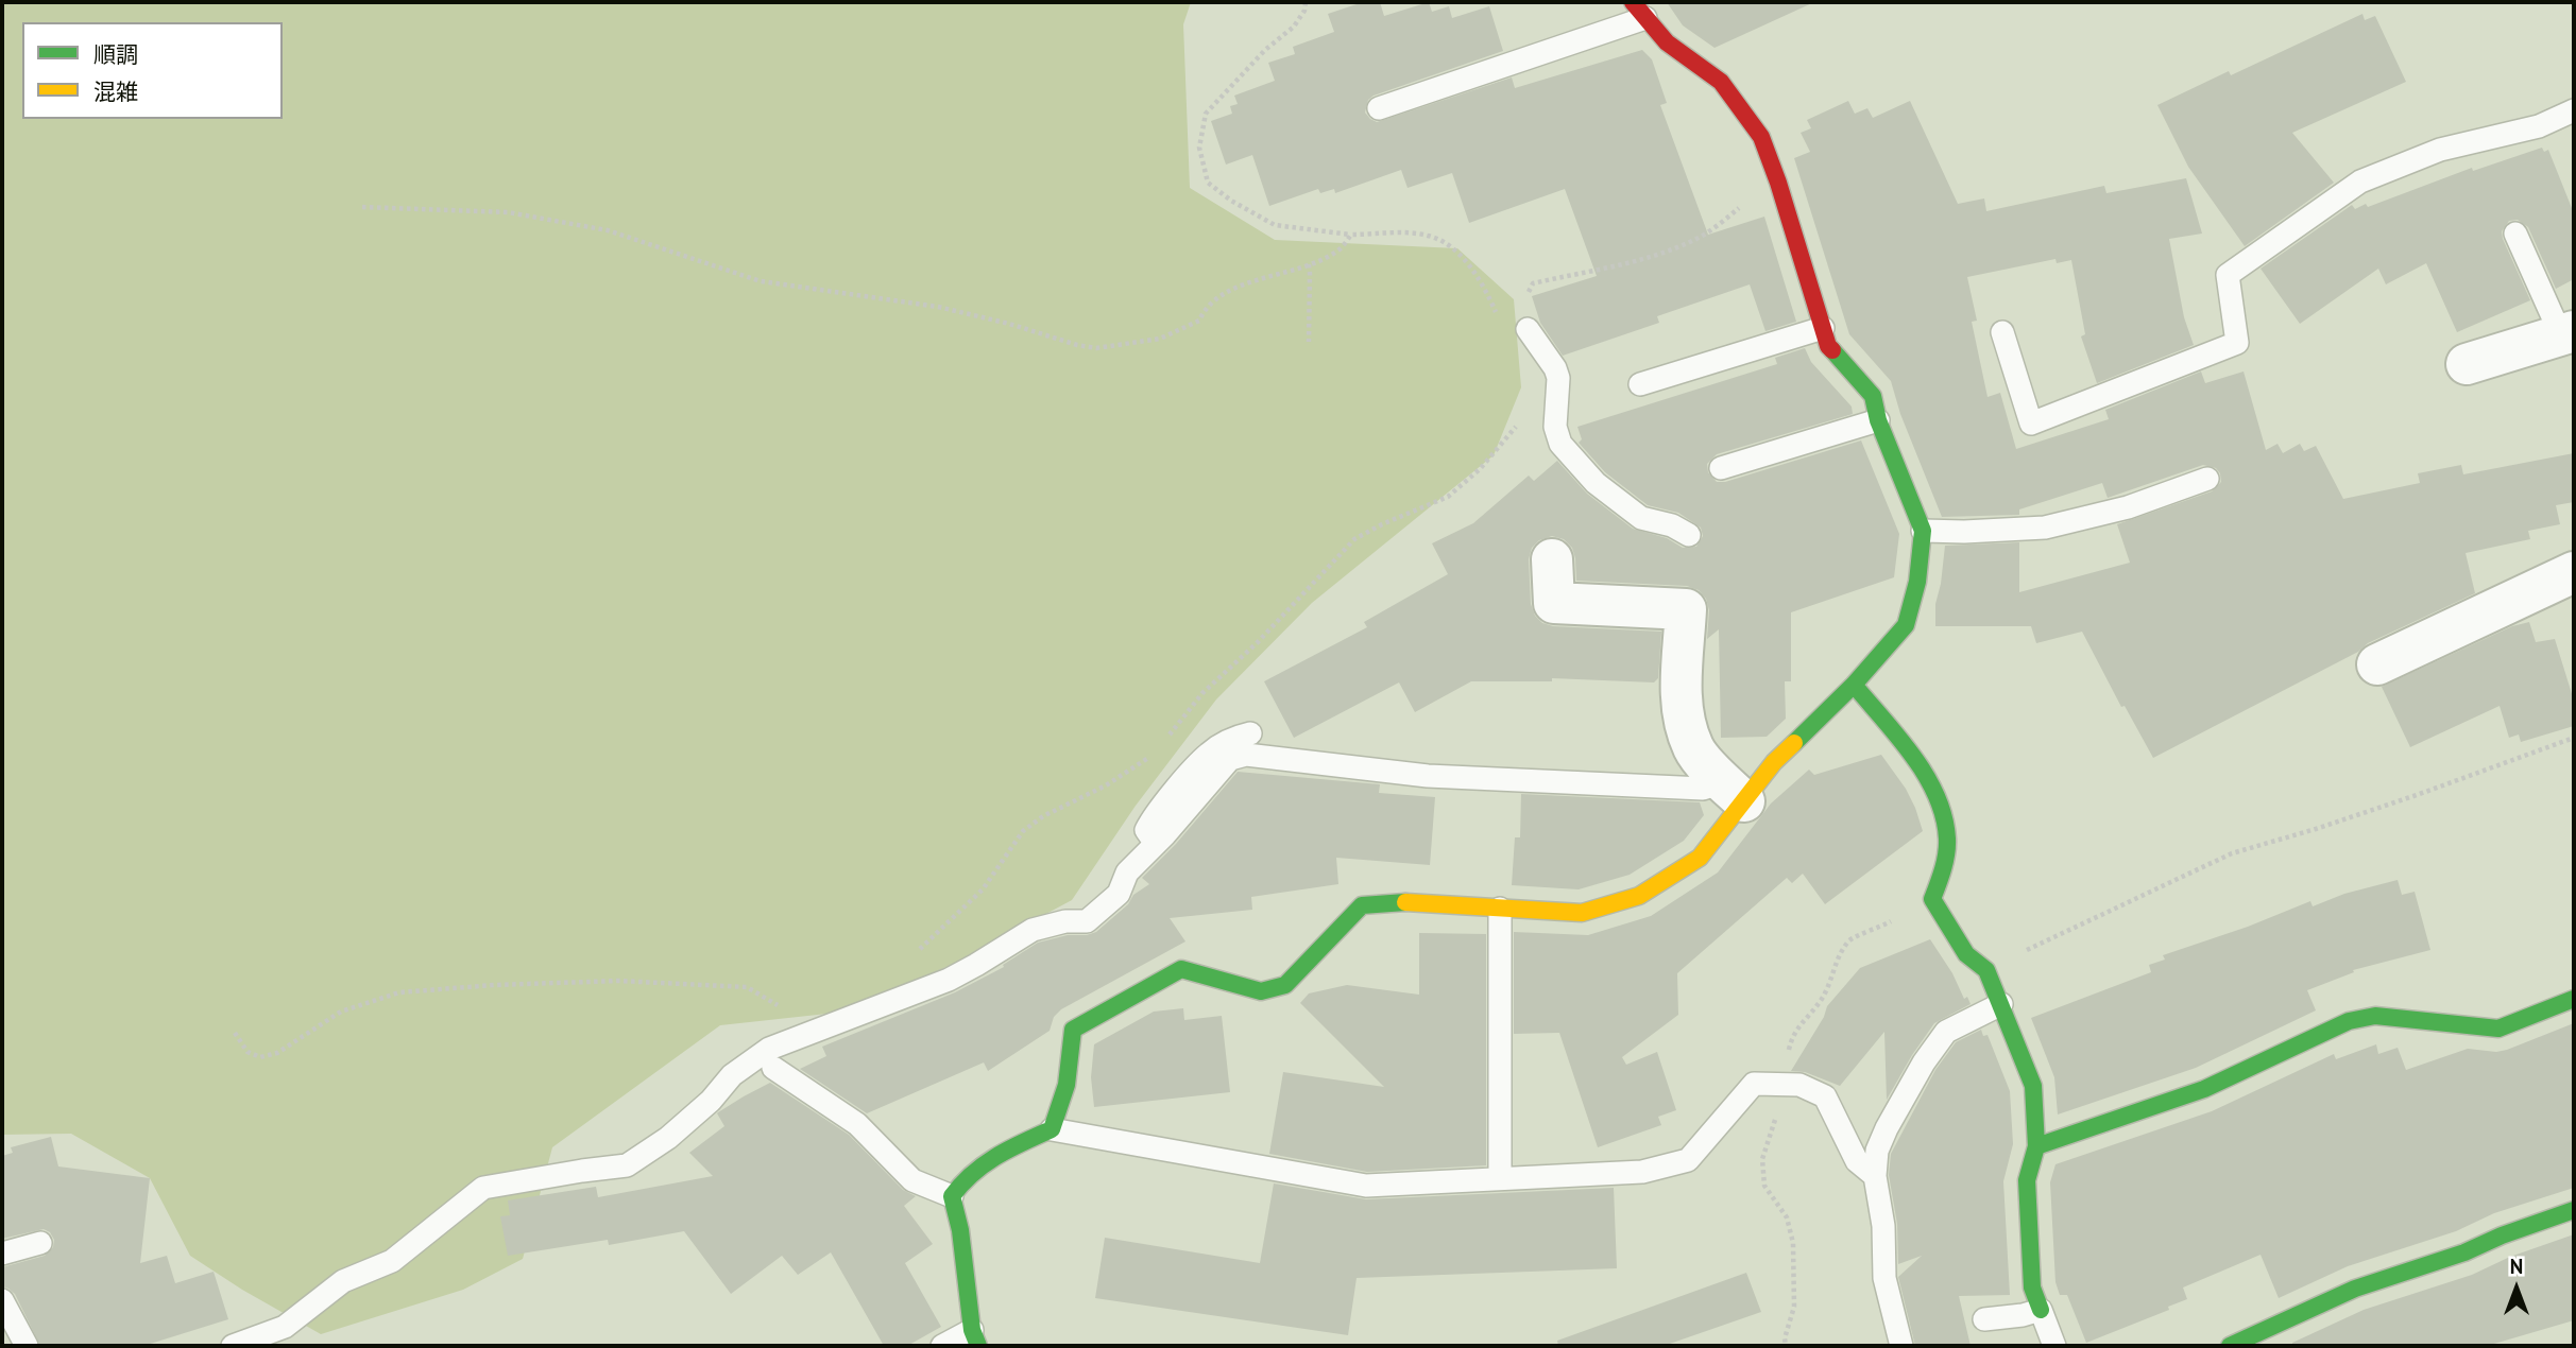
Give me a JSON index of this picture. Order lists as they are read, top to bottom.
{
  "legend": ["順調", "混雑"],
  "north": "top"
}
